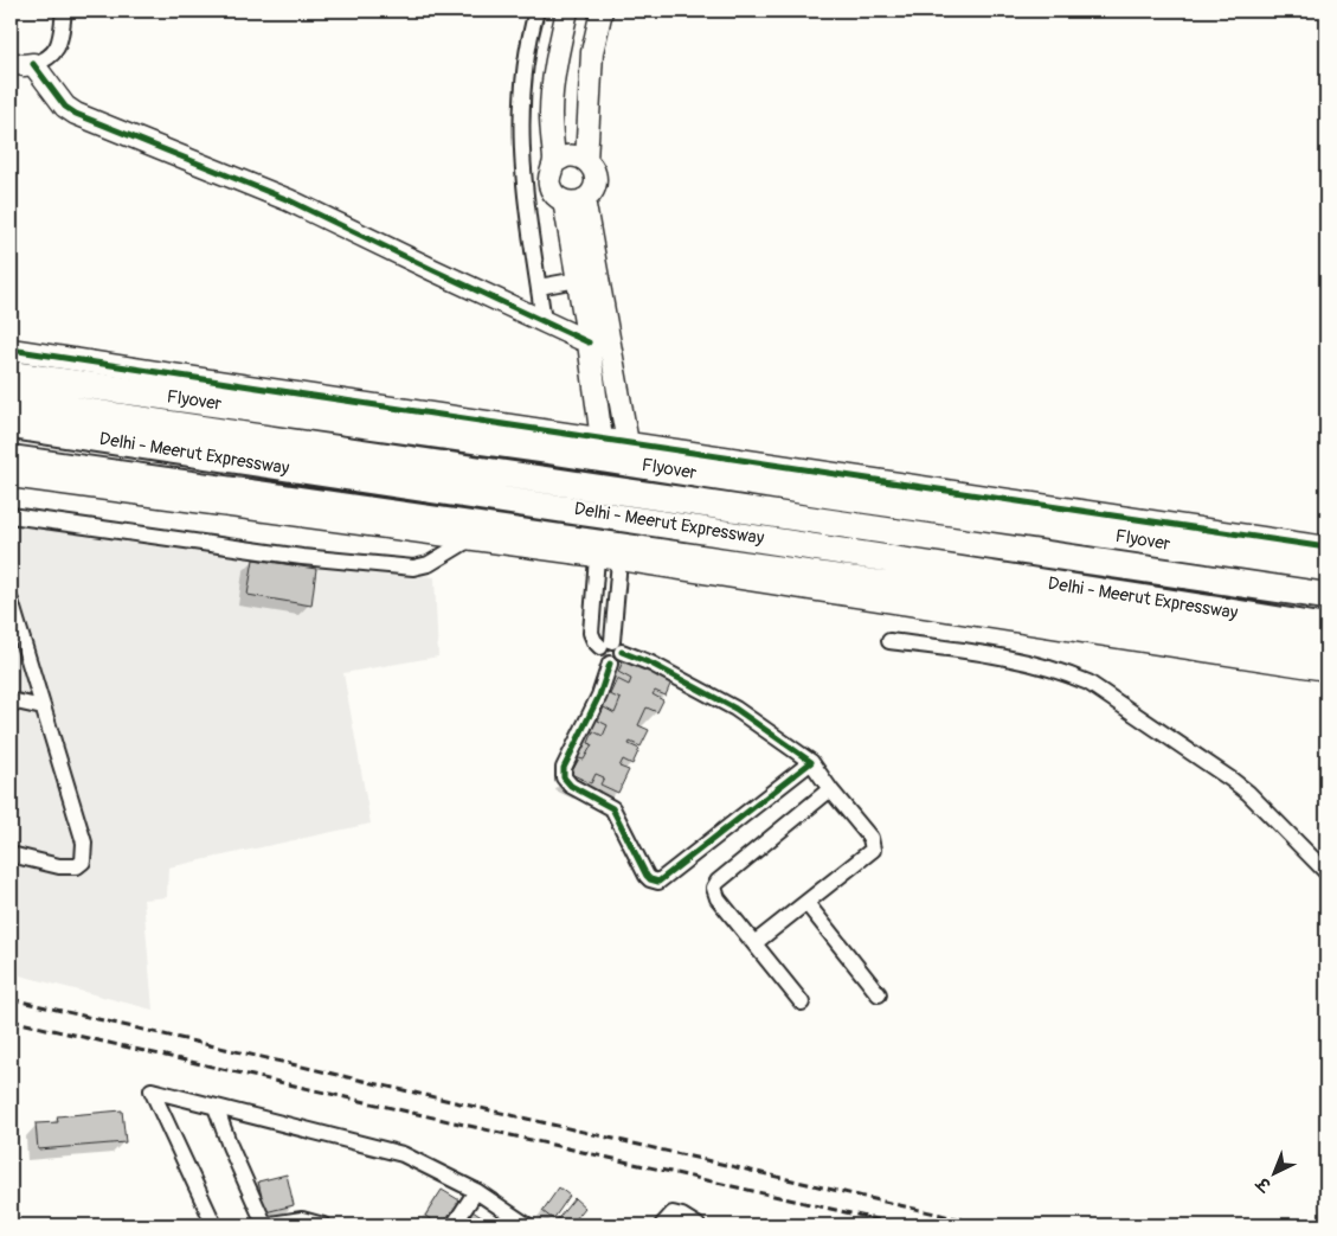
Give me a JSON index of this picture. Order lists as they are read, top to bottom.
{
  "streets": {
    "highway": ["Flyover", "Delhi - Meerut Expressway"]
  },
  "north": "bottom left"
}
